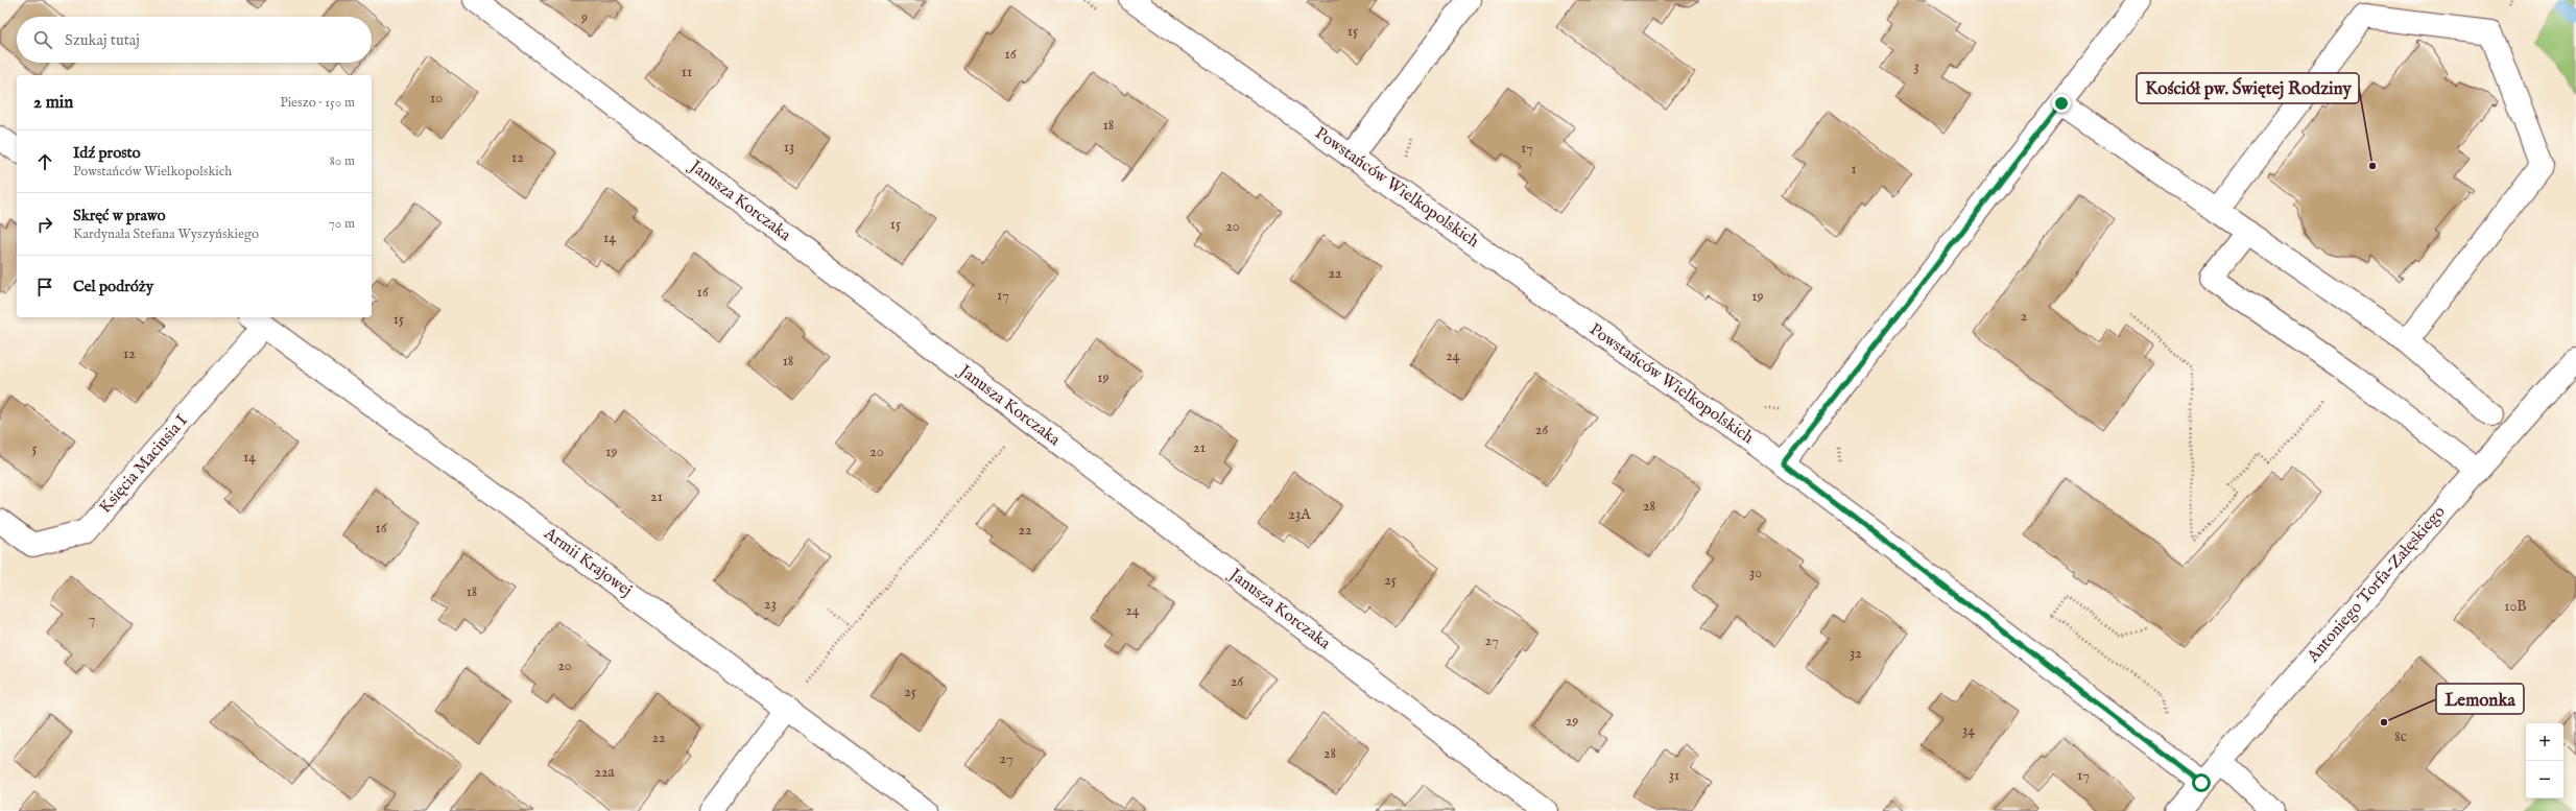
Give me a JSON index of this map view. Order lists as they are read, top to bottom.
{
  "streets": {
    "street": [
      "Powstańców Wielkopolskich",
      "Janusza Korczaka",
      "Księcia Maciusia I",
      "Armii Krajowej",
      "Antoniego Torfa-Załęskiego"
    ]
  },
  "crossings": [
    ["Powstańców Wielkopolskich", "Antoniego Torfa-Załęskiego"],
    ["Księcia Maciusia I", "Armii Krajowej"]
  ],
  "places": ["Kościół pw. Świętej Rodziny", "Lemonka"],
  "house_numbers": [
    "9",
    "15",
    "16",
    "3",
    "11",
    "10",
    "18",
    "13",
    "17",
    "12",
    "1",
    "15",
    "20",
    "14",
    "22",
    "16",
    "17",
    "19",
    "2",
    "15",
    "12",
    "24",
    "18",
    "19",
    "26",
    "21",
    "5",
    "19",
    "20",
    "14",
    "21",
    "28",
    "23A",
    "16",
    "22",
    "30",
    "25",
    "18",
    "23",
    "10B",
    "24",
    "7",
    "27",
    "32",
    "20",
    "26",
    "25",
    "29",
    "34",
    "8c",
    "22",
    "28",
    "27",
    "22a",
    "31",
    "17"
  ],
  "page": {
    "search": "Szukaj tutaj",
    "heading": ["2 min", "Pieszo · 150 m"],
    "list": [
      ["Idź prosto", "Powstańców Wielkopolskich", "80 m"],
      ["Skręć w prawo", "Kardynała Stefana Wyszyńskiego", "70 m"],
      "Cel podróży"
    ],
    "map_buttons": ["+", "−"]
  }
}
